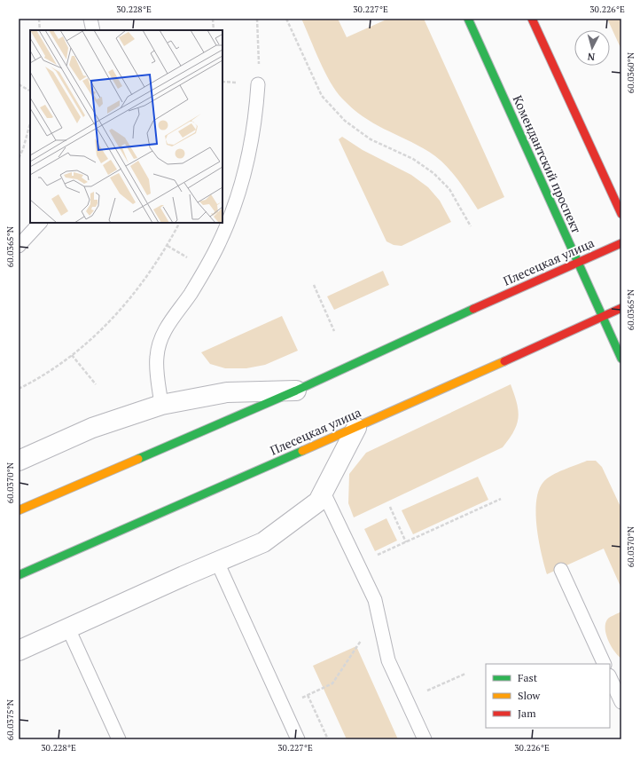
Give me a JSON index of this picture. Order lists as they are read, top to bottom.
{
  "streets": {
    "main road": ["Комендантский проспект", "Плесецкая улица"]
  },
  "crossings": [
    ["Комендантский проспект", "Плесецкая улица"]
  ],
  "legend": ["Fast", "Slow", "Jam"],
  "north": "bottom",
  "coordinates": [
    "30.228°E",
    "30.227°E",
    "30.226°E",
    "60.0360°N",
    "60.0365°N",
    "60.0370°N",
    "60.0375°N"
  ]
}
